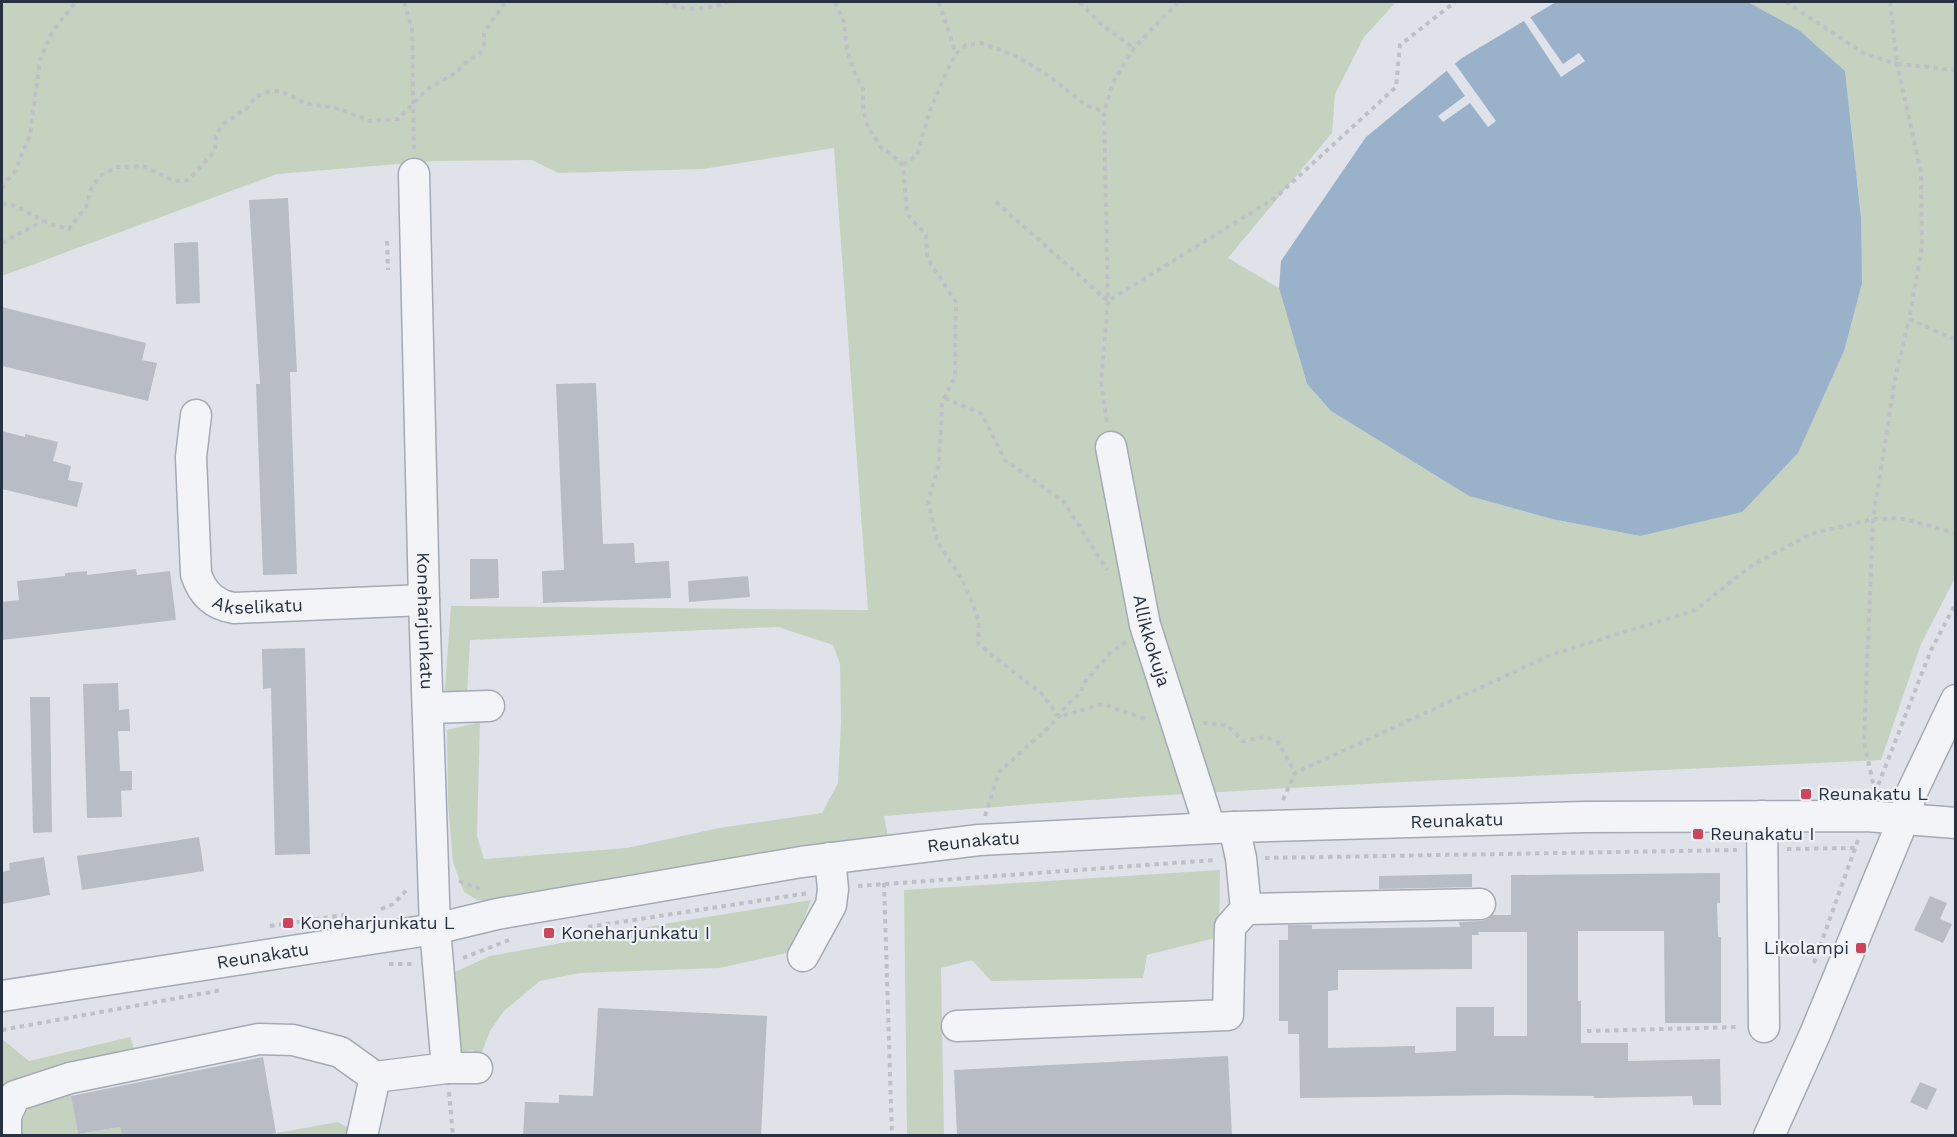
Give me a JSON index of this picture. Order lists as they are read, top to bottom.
{
  "streets": {
    "street": [
      "Akselikatu",
      "Koneharjunkatu",
      "Allikkokuja",
      "Reunakatu"
    ]
  },
  "crossings": [
    ["Akselikatu", "Koneharjunkatu"],
    ["Koneharjunkatu", "Reunakatu"],
    ["Allikkokuja", "Reunakatu"]
  ],
  "places": {
    "transit": [
      "Reunakatu L",
      "Reunakatu I",
      "Koneharjunkatu L",
      "Koneharjunkatu I",
      "Likolampi"
    ]
  }
}
